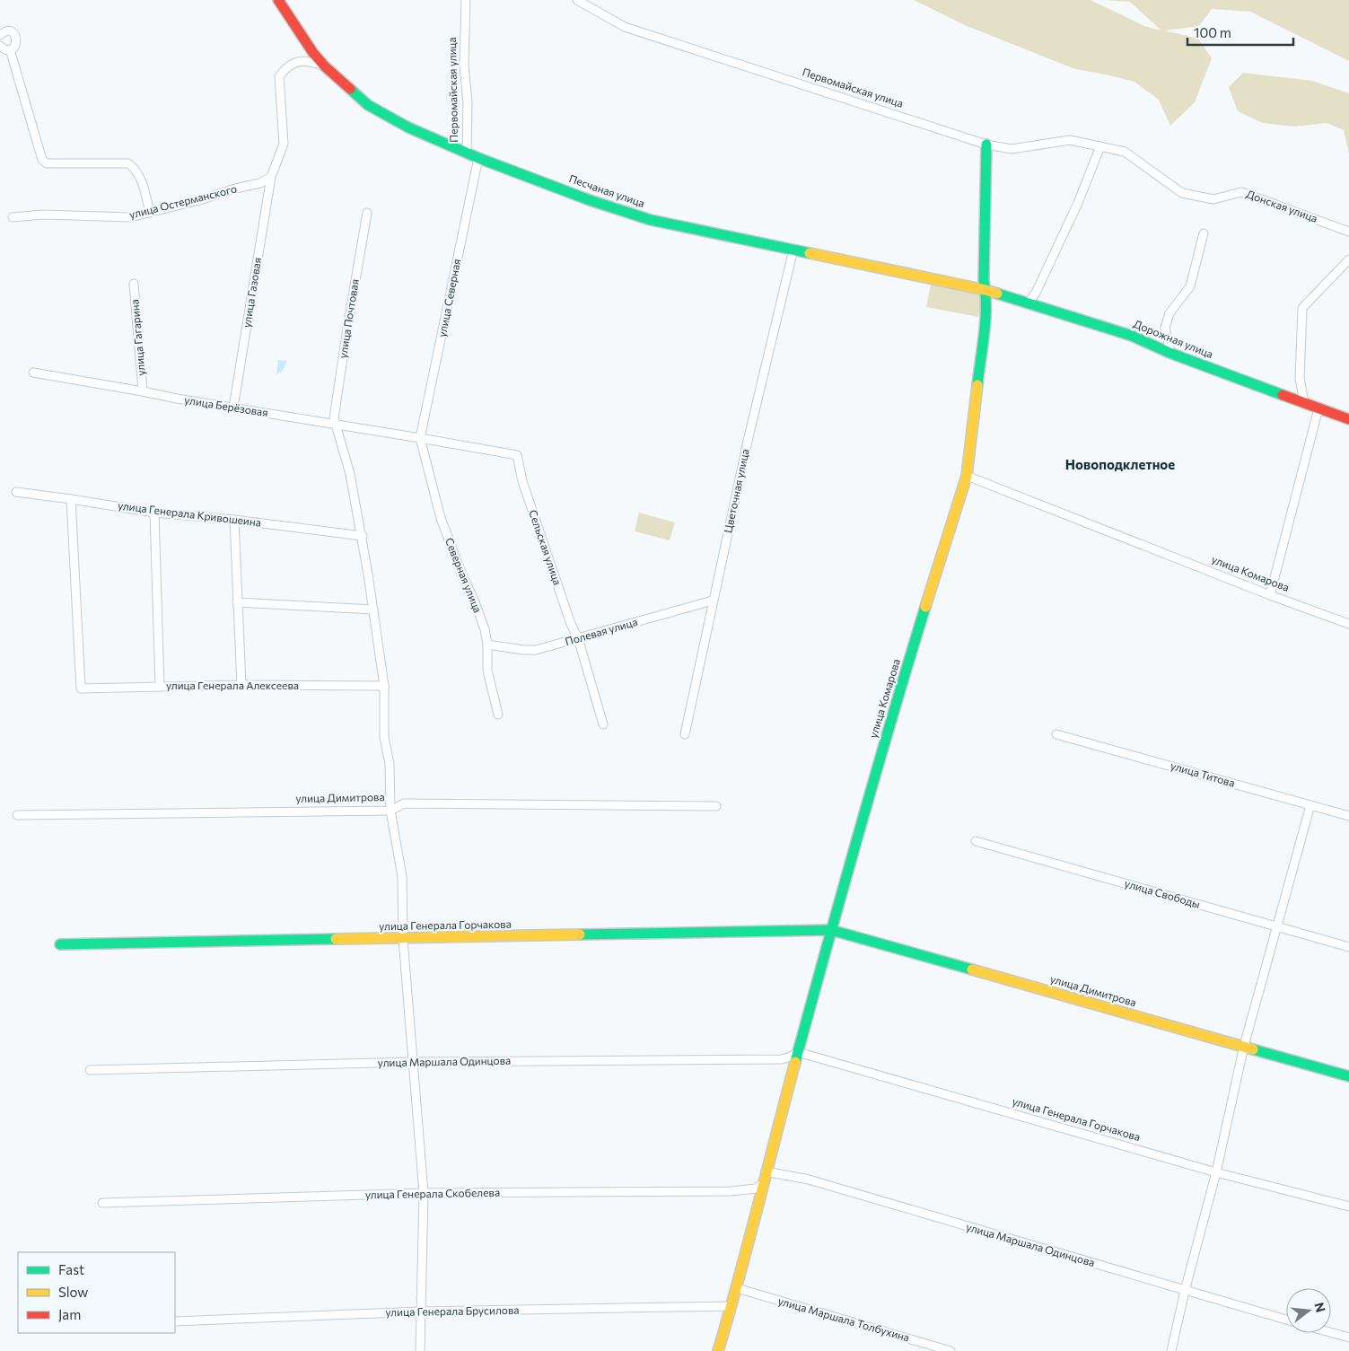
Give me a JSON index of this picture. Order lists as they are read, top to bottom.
{
  "streets": {
    "street": [
      "Первомайская улица",
      "Песчаная улица",
      "улица Остерманского",
      "Донская улица",
      "улица Газовая",
      "улица Северная",
      "улица Почтовая",
      "улица Гагарина",
      "Дорожная улица",
      "улица Берёзовая",
      "Цветочная улица",
      "улица Генерала Кривошеина",
      "Сельская улица",
      "улица Комарова",
      "Северная улица",
      "Полевая улица",
      "улица Генерала Алексеева",
      "улица Титова",
      "улица Димитрова",
      "улица Свободы",
      "улица Генерала Горчакова",
      "улица Маршала Одинцова",
      "улица Генерала Скобелева",
      "улица Генерала Брусилова",
      "улица Маршала Толбухина"
    ]
  },
  "crossings": [
    ["Первомайская улица", "Песчаная улица"],
    ["Первомайская улица", "Донская улица"],
    ["Песчаная улица", "улица Газовая"],
    ["Песчаная улица", "улица Северная"],
    ["Песчаная улица", "Дорожная улица"],
    ["Песчаная улица", "Цветочная улица"],
    ["Песчаная улица", "улица Комарова"],
    ["улица Остерманского", "улица Газовая"],
    ["улица Газовая", "улица Берёзовая"],
    ["улица Северная", "улица Берёзовая"],
    ["улица Северная", "Северная улица"],
    ["улица Почтовая", "улица Берёзовая"],
    ["улица Почтовая", "улица Генерала Кривошеина"],
    ["улица Почтовая", "улица Генерала Алексеева"],
    ["улица Почтовая", "улица Димитрова"],
    ["улица Почтовая", "улица Генерала Горчакова"],
    ["улица Почтовая", "улица Маршала Одинцова"],
    ["улица Почтовая", "улица Генерала Скобелева"],
    ["улица Почтовая", "улица Генерала Брусилова"],
    ["улица Гагарина", "улица Берёзовая"],
    ["Дорожная улица", "улица Комарова"],
    ["улица Берёзовая", "Сельская улица"],
    ["улица Берёзовая", "Северная улица"],
    ["Цветочная улица", "Полевая улица"],
    ["улица Генерала Кривошеина", "улица Генерала Алексеева"],
    ["Сельская улица", "Полевая улица"],
    ["улица Комарова", "улица Димитрова"],
    ["улица Комарова", "улица Генерала Горчакова"],
    ["улица Комарова", "улица Маршала Одинцова"],
    ["улица Комарова", "улица Генерала Скобелева"],
    ["улица Комарова", "улица Генерала Брусилова"],
    ["улица Комарова", "улица Маршала Толбухина"],
    ["Северная улица", "Полевая улица"],
    ["улица Димитрова", "улица Генерала Горчакова"],
    ["улица Генерала Горчакова", "улица Маршала Одинцова"]
  ],
  "districts": ["Новоподклетное"],
  "legend": ["Fast", "Slow", "Jam"],
  "scale_bar": "100 m",
  "north": "right"
}
